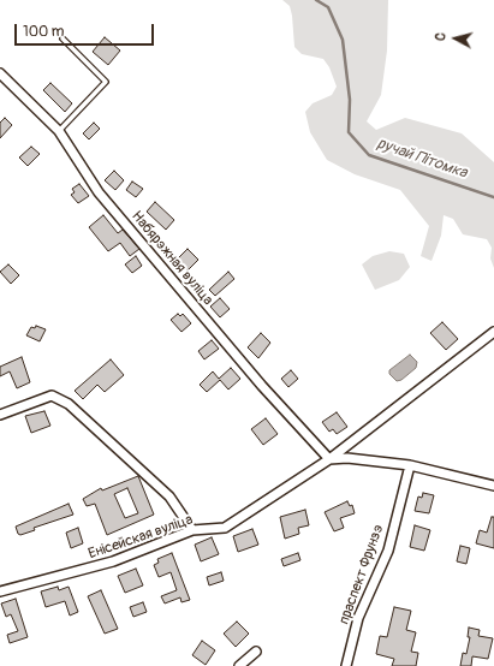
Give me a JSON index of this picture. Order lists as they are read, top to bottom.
{
  "streets": {
    "street": ["Набярэжная вуліца", "Енісейская вуліца", "праспект Фрунзэ"]
  },
  "crossings": [
    ["Набярэжная вуліца", "Енісейская вуліца"]
  ],
  "water": ["ручай Пітомка"],
  "scale_bar": "100 m",
  "north": "left"
}
